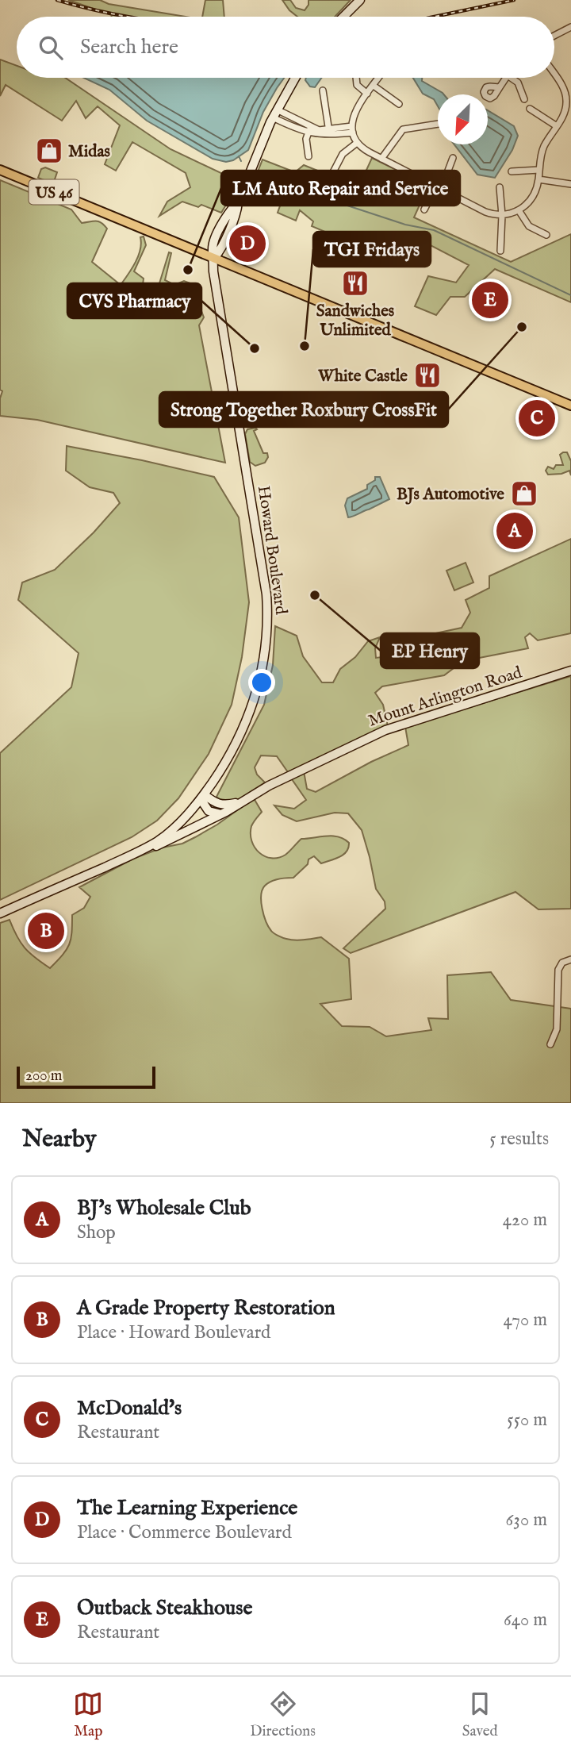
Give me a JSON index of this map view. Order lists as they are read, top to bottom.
{
  "streets": {
    "main road": ["US 46", "Howard Boulevard", "Mount Arlington Road"]
  },
  "crossings": [
    ["US 46", "Howard Boulevard"],
    ["Howard Boulevard", "Mount Arlington Road"]
  ],
  "places": {
    "shop": ["Midas", "BJs Automotive"],
    "other": [
      "LM Auto Repair and Service",
      "Strong Together Roxbury CrossFit",
      "TGI Fridays",
      "CVS Pharmacy",
      "EP Henry"
    ],
    "restaurant": ["Sandwiches Unlimited", "White Castle"]
  },
  "scale_bar": "200 m",
  "north": "bottom left",
  "page": {
    "search": "Search here",
    "pins": [
      "D",
      "E",
      "C",
      "A",
      "B"
    ],
    "scale": "200 m",
    "heading": ["Nearby", "5 results"],
    "list": [
      {
        "mark": "A",
        "name": "BJ's Wholesale Club",
        "note": "Shop",
        "value": "420 m"
      },
      {
        "mark": "B",
        "name": "A Grade Property Restoration",
        "note": "Place · Howard Boulevard",
        "value": "470 m"
      },
      {
        "mark": "C",
        "name": "McDonald's",
        "note": "Restaurant",
        "value": "550 m"
      },
      {
        "mark": "D",
        "name": "The Learning Experience",
        "note": "Place · Commerce Boulevard",
        "value": "630 m"
      },
      {
        "mark": "E",
        "name": "Outback Steakhouse",
        "note": "Restaurant",
        "value": "640 m"
      }
    ],
    "nav": ["Map", "Directions", "Saved"]
  }
}
